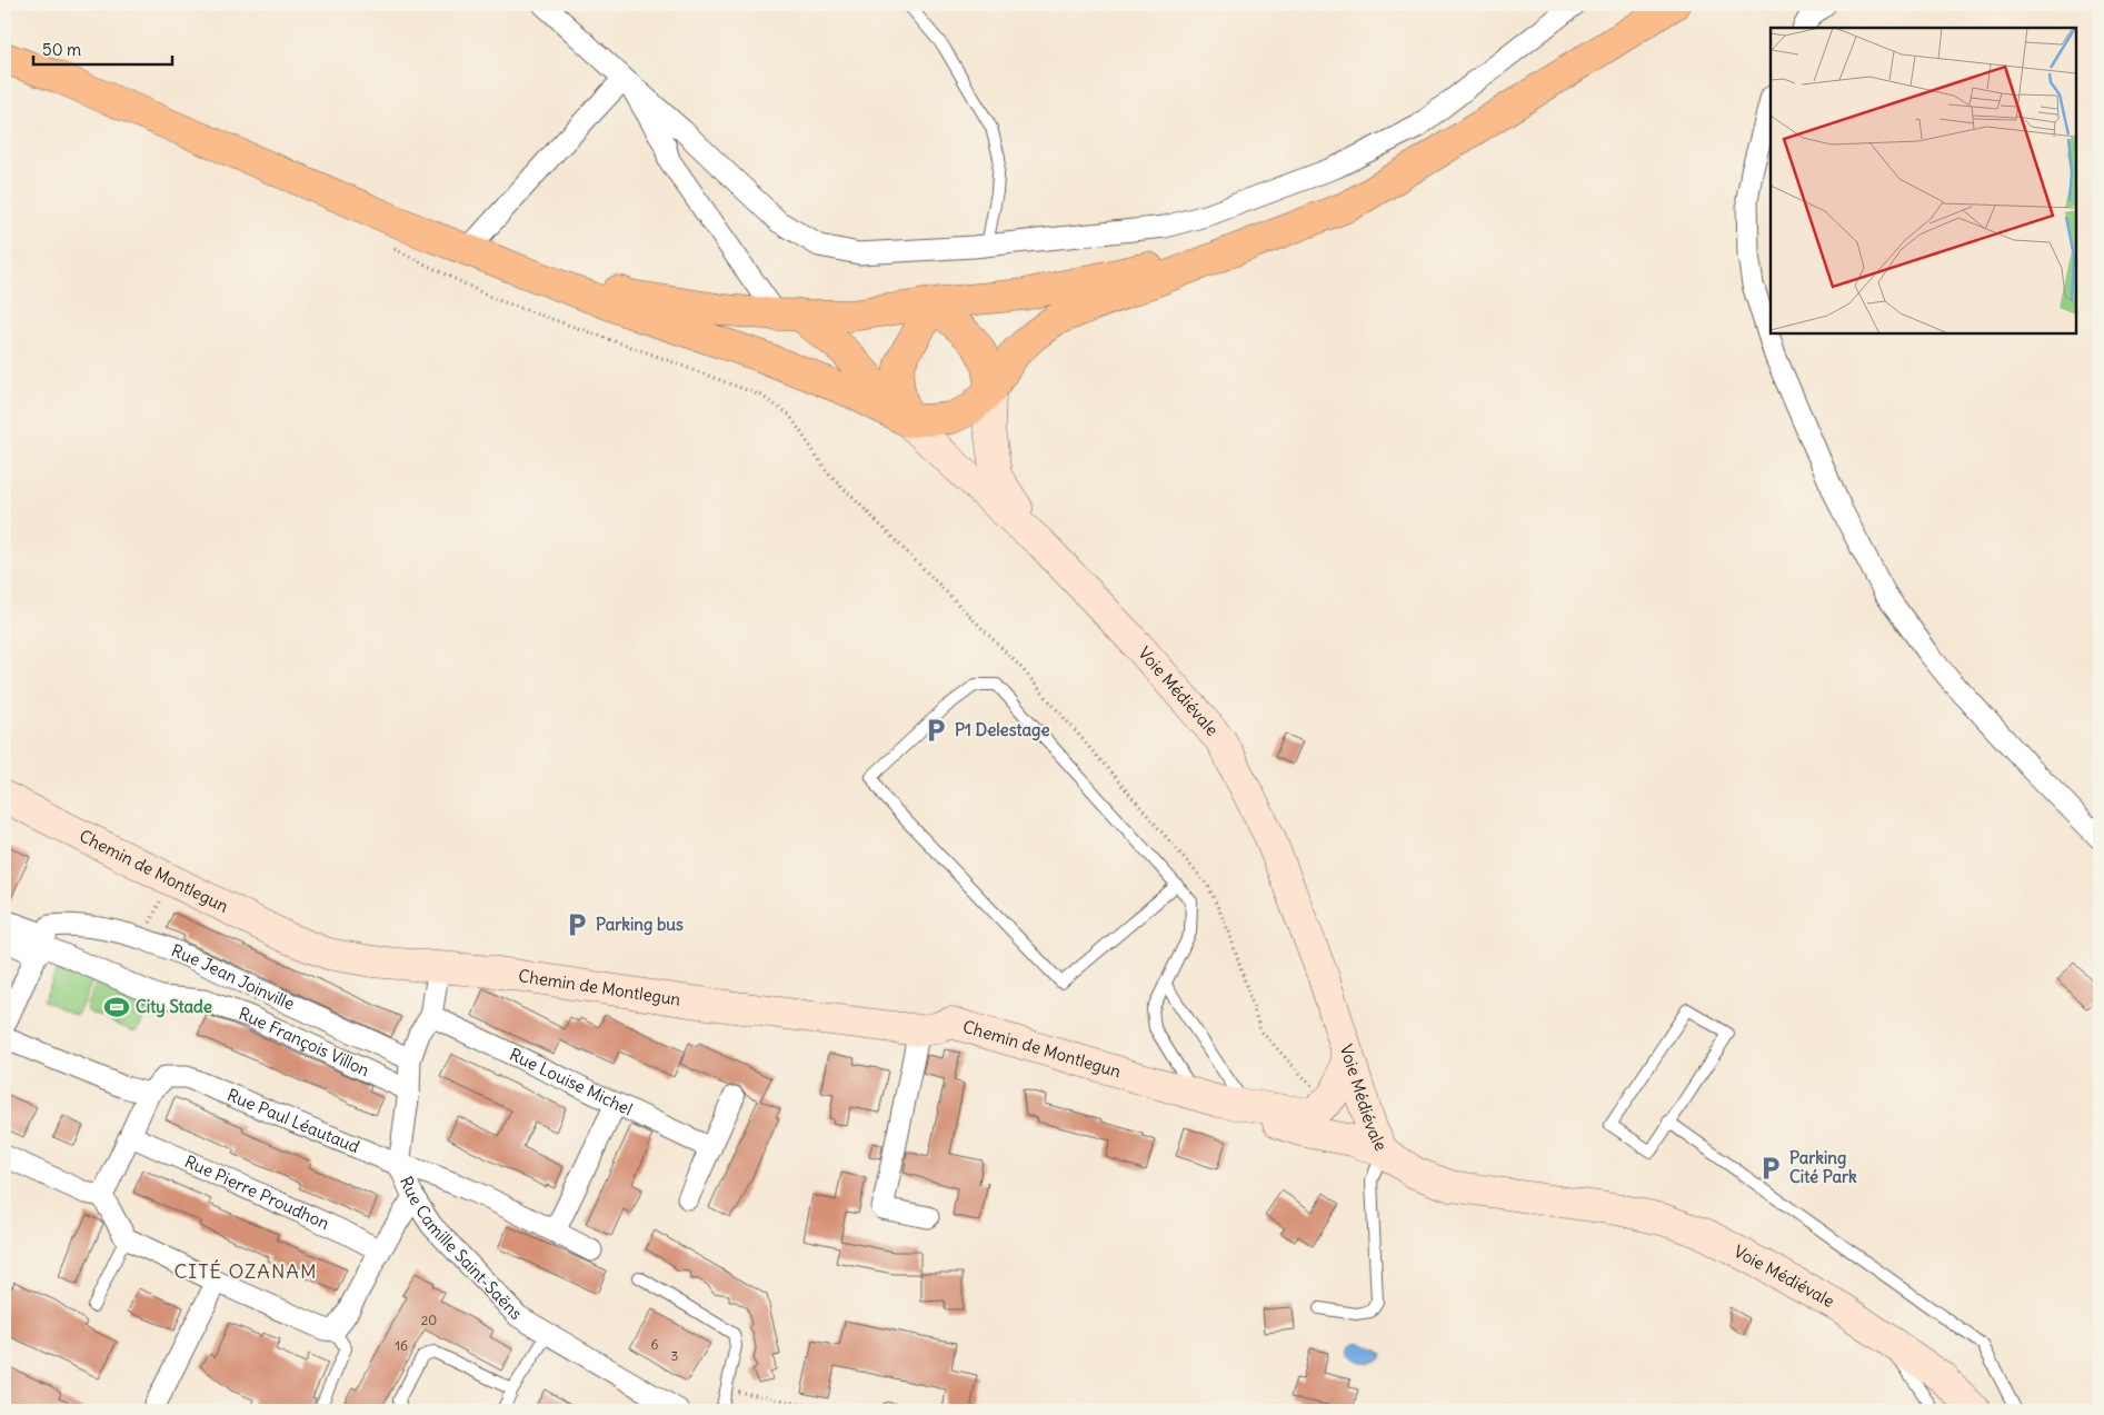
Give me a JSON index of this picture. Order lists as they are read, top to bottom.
{
  "streets": {
    "street": [
      "Voie Médiévale",
      "Chemin de Montlegun",
      "Rue Jean Joinville",
      "Rue François Villon",
      "Rue Louise Michel",
      "Rue Paul Léautaud",
      "Rue Pierre Proudhon",
      "Rue Camille Saint-Saëns"
    ]
  },
  "crossings": [
    ["Voie Médiévale", "Chemin de Montlegun"],
    ["Chemin de Montlegun", "Rue Camille Saint-Saëns"],
    ["Rue Jean Joinville", "Rue François Villon"],
    ["Rue Jean Joinville", "Rue Camille Saint-Saëns"],
    ["Rue François Villon", "Rue Camille Saint-Saëns"],
    ["Rue Louise Michel", "Rue Camille Saint-Saëns"],
    ["Rue Paul Léautaud", "Rue Camille Saint-Saëns"]
  ],
  "districts": ["CITÉ OZANAM"],
  "places": {
    "parking": ["P1 Delestage", "Parking bus", "Parking Cité Park"],
    "sports": ["City Stade"]
  },
  "house_numbers": [
    "20",
    "6",
    "16",
    "3"
  ],
  "scale_bar": "50 m"
}
